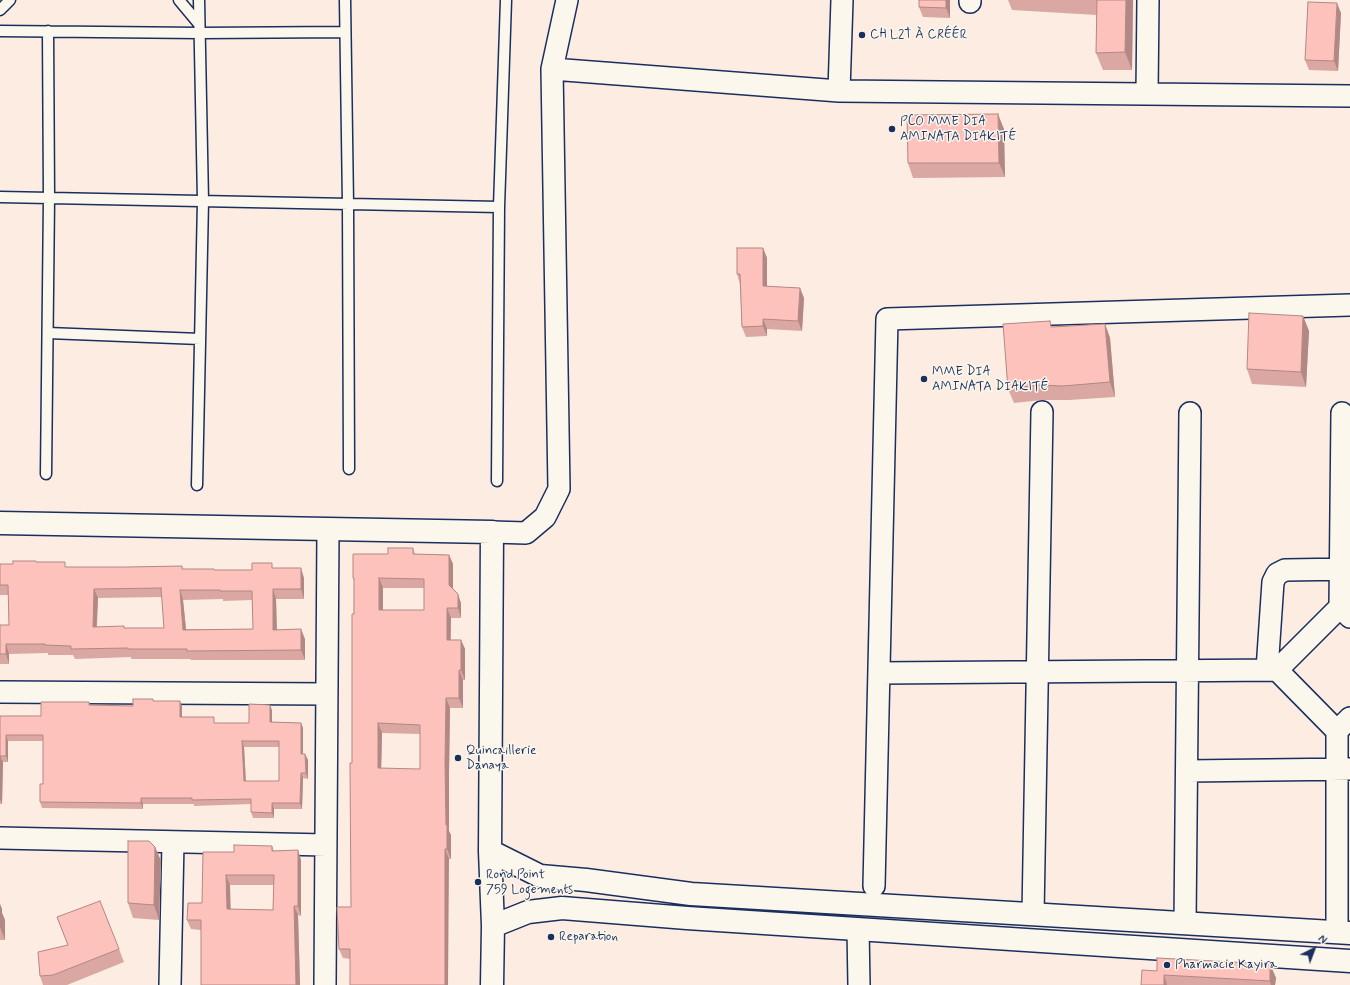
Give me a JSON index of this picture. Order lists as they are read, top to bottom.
{
  "places": [
    "CH L2T À CRÉÉR",
    "PCO MME DIA AMINATA DIAKITÉ",
    "MME DIA AMINATA DIAKITÉ",
    "Quincaillerie Danaya",
    "Rond Point 759 Logements",
    "Reparation",
    "Pharmacie Kayira"
  ],
  "north": "top right"
}
